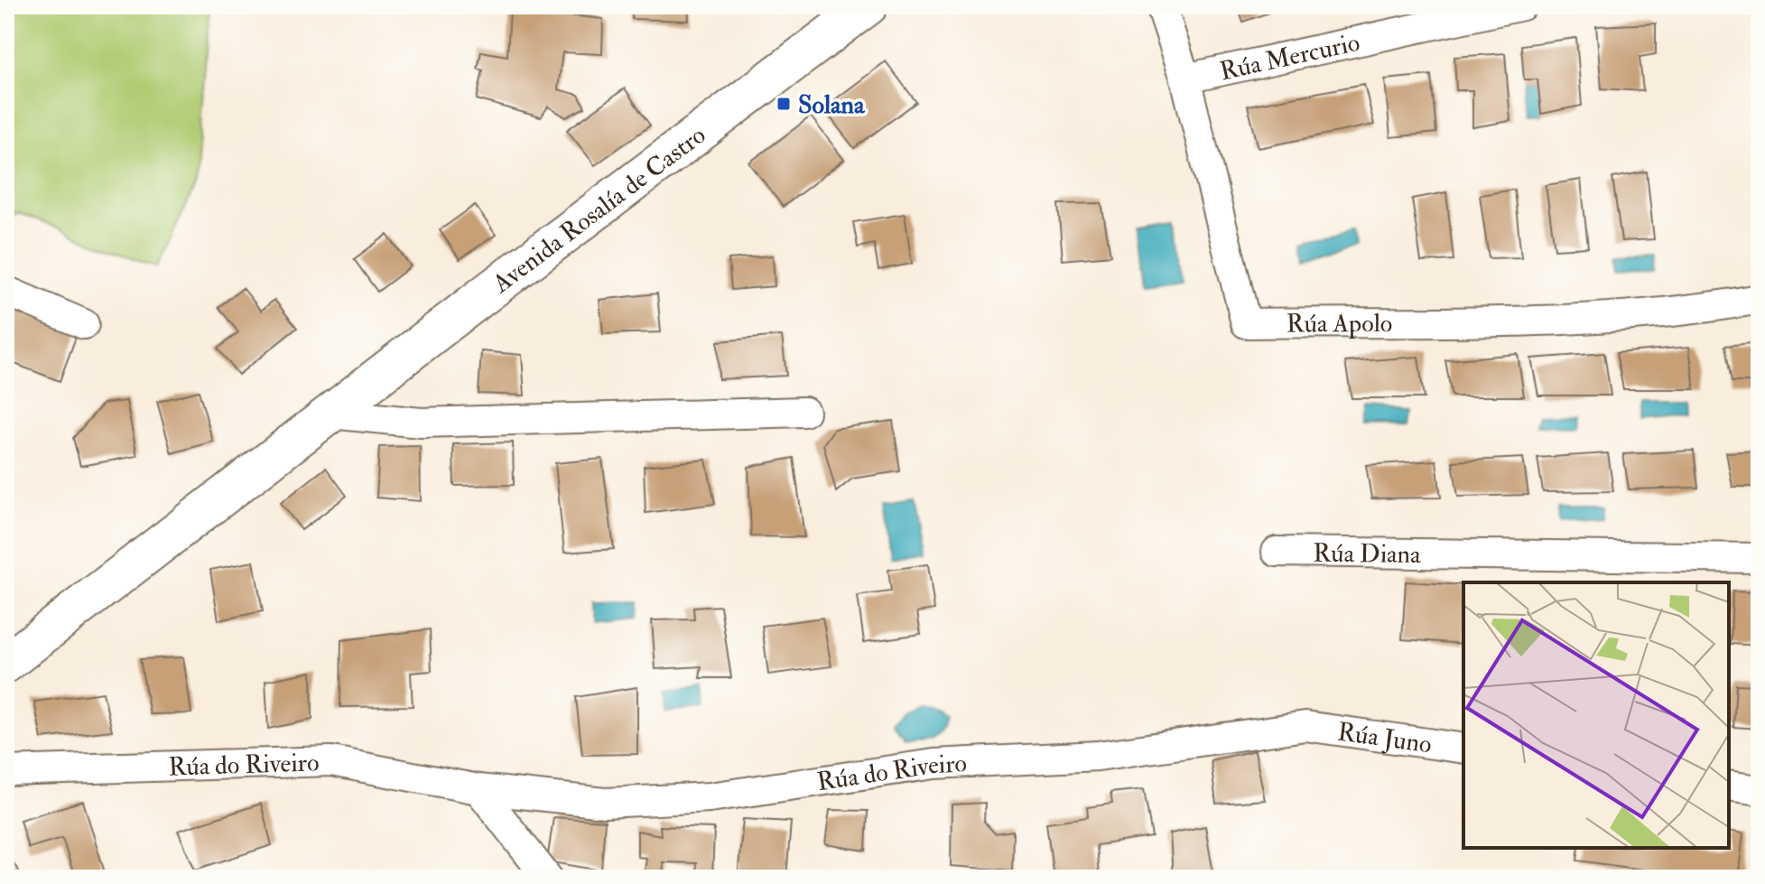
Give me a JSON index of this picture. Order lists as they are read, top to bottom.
{
  "streets": {
    "street": [
      "Rúa Mercurio",
      "Avenida Rosalía de Castro",
      "Rúa Apolo",
      "Rúa Diana",
      "Rúa Juno",
      "Rúa do Riveiro"
    ]
  },
  "crossings": [
    ["Rúa Mercurio", "Rúa Apolo"],
    ["Rúa Juno", "Rúa do Riveiro"]
  ],
  "places": {
    "transit": ["Solana"]
  }
}
